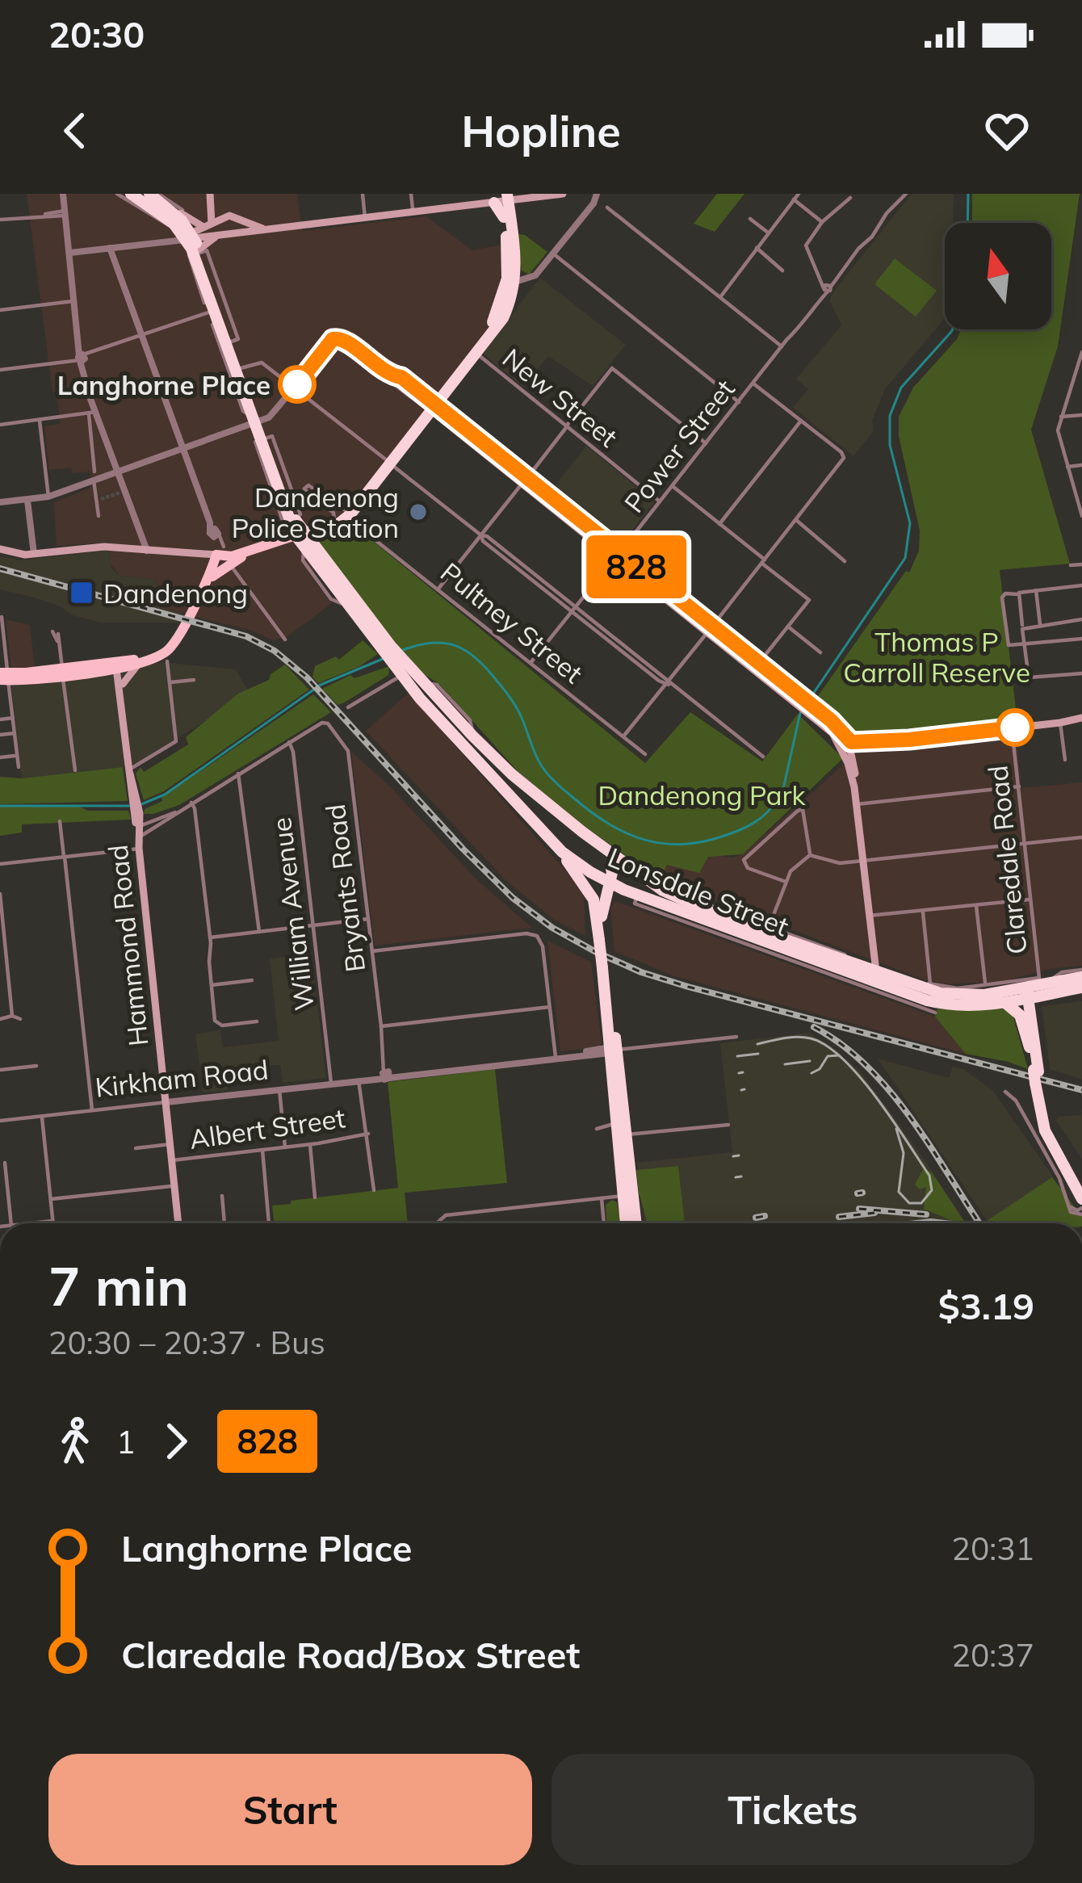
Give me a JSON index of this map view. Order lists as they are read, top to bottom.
{
  "streets": {
    "highway": ["Lonsdale Street"],
    "main road": ["Hammond Road"],
    "street": [
      "New Street",
      "Power Street",
      "Pultney Street",
      "Claredale Road",
      "Bryants Road",
      "William Avenue",
      "Kirkham Road",
      "Albert Street"
    ]
  },
  "crossings": [
    ["New Street", "Power Street"],
    ["Power Street", "Pultney Street"],
    ["Claredale Road", "Lonsdale Street"],
    ["Bryants Road", "William Avenue"],
    ["Bryants Road", "Kirkham Road"],
    ["William Avenue", "Kirkham Road"],
    ["Hammond Road", "Kirkham Road"],
    ["Hammond Road", "Albert Street"]
  ],
  "parks": ["Thomas P Carroll Reserve", "Dandenong Park"],
  "places": {
    "other": ["Langhorne Place", "Dandenong Police Station"],
    "transit": ["Dandenong"]
  },
  "lines": ["bus line 828"],
  "north": "top",
  "page": {
    "status": "20:30",
    "header": "Hopline",
    "on_map": "828",
    "heading": ["7 min", "20:30 – 20:37 · Bus", "$3.19"],
    "legs": ["1", "828"],
    "list": [
      {
        "name": "Langhorne Place",
        "value": "20:31"
      },
      {
        "name": "Claredale Road/Box Street",
        "value": "20:37"
      }
    ],
    "buttons": ["Start", "Tickets"]
  }
}
